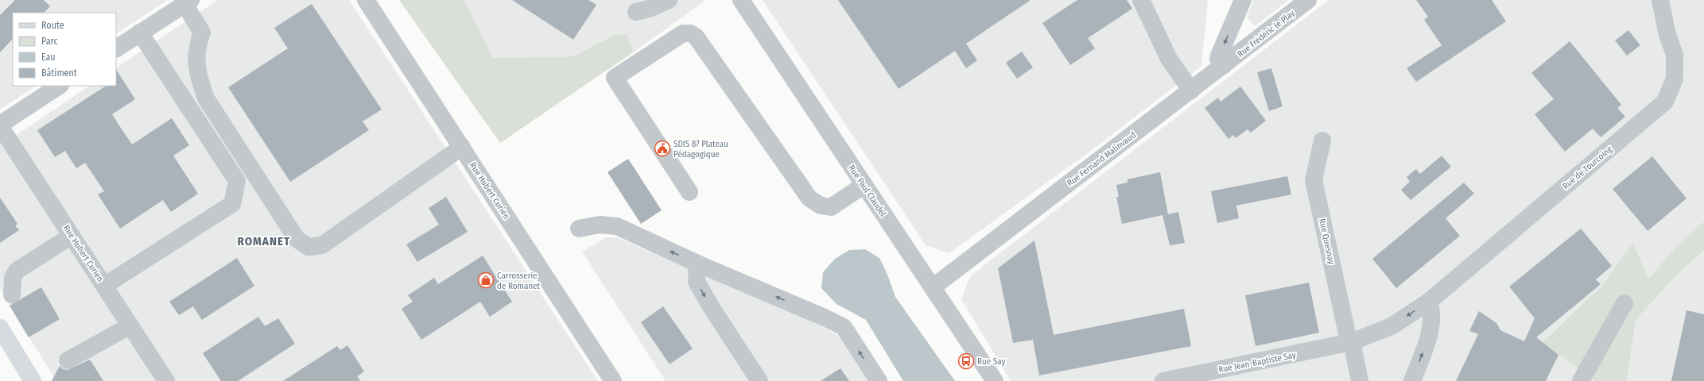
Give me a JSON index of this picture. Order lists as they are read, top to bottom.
{
  "streets": {
    "street": [
      "Rue Frédéric le Play",
      "Rue Fernand Malinvaud",
      "Rue de Tourcoing",
      "Rue Hubert Curien",
      "Rue Paul Claudel",
      "Rue Quesnay",
      "Rue Jean-Baptiste Say"
    ]
  },
  "crossings": [
    ["Rue Frédéric le Play", "Rue Fernand Malinvaud"],
    ["Rue Fernand Malinvaud", "Rue Paul Claudel"],
    ["Rue de Tourcoing", "Rue Quesnay"],
    ["Rue de Tourcoing", "Rue Jean-Baptiste Say"],
    ["Rue Quesnay", "Rue Jean-Baptiste Say"]
  ],
  "districts": ["ROMANET"],
  "places": {
    "public building": ["SDIS 87 Plateau Pédagogique"],
    "shop": ["Carrosserie de Romanet"],
    "bus stop": ["Rue Say"]
  },
  "legend": [
    "Route",
    "Parc",
    "Eau",
    "Bâtiment"
  ]
}
